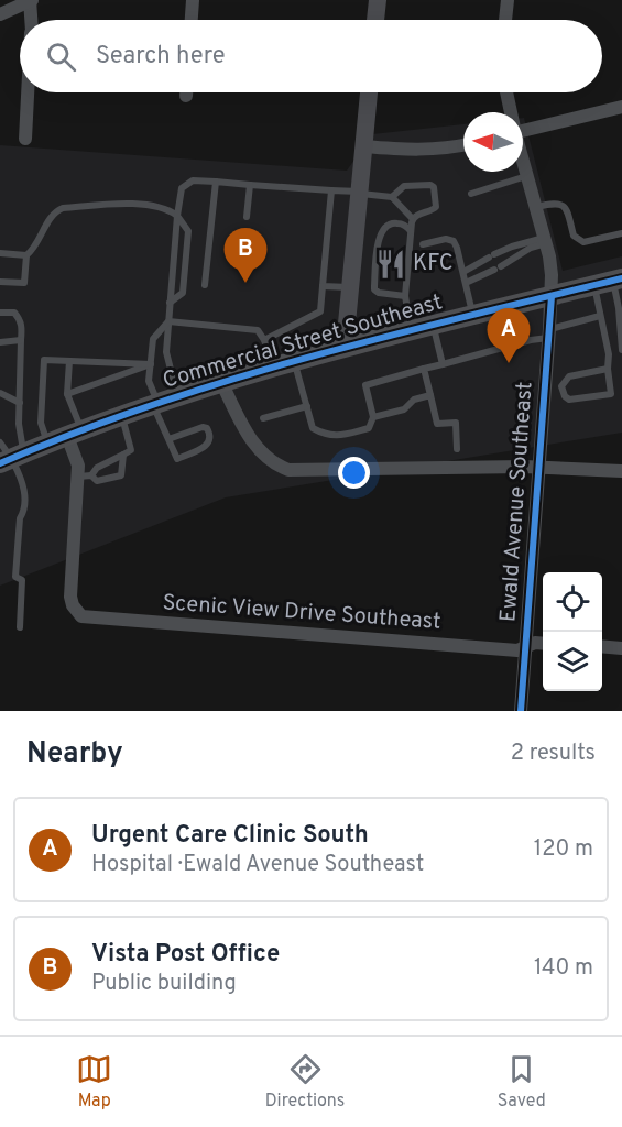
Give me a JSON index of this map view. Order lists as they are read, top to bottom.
{
  "streets": {
    "main road": ["Commercial Street Southeast"],
    "street": ["Ewald Avenue Southeast", "Scenic View Drive Southeast"]
  },
  "crossings": [
    ["Commercial Street Southeast", "Ewald Avenue Southeast"],
    ["Ewald Avenue Southeast", "Scenic View Drive Southeast"]
  ],
  "places": {
    "restaurant": ["KFC"]
  },
  "north": "left",
  "page": {
    "search": "Search here",
    "pins": ["B", "A"],
    "heading": ["Nearby", "2 results"],
    "list": [
      {
        "mark": "A",
        "name": "Urgent Care Clinic South",
        "note": "Hospital · Ewald Avenue Southeast",
        "value": "120 m"
      },
      {
        "mark": "B",
        "name": "Vista Post Office",
        "note": "Public building",
        "value": "140 m"
      }
    ],
    "nav": ["Map", "Directions", "Saved"]
  }
}
